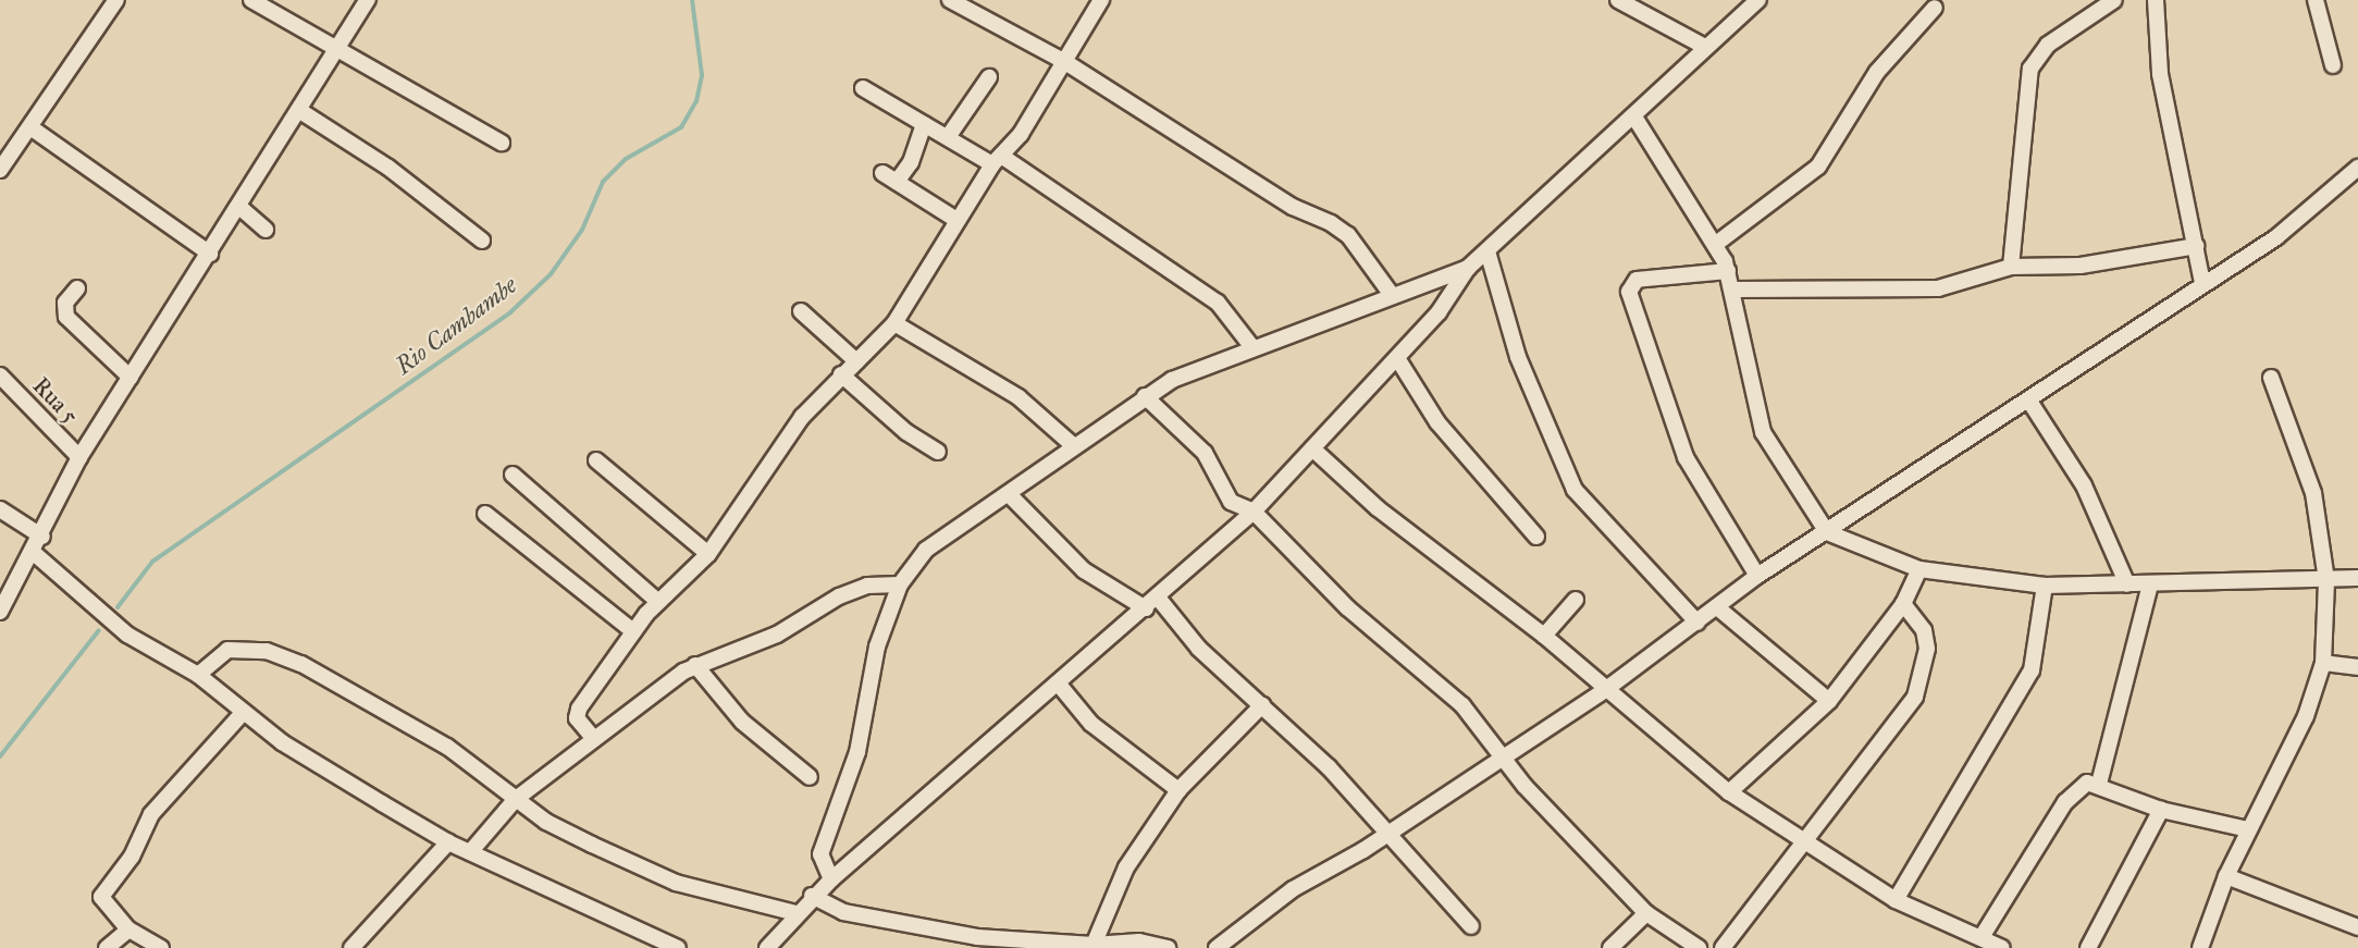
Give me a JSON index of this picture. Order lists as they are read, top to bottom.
{
  "streets": {
    "street": ["Rua 5"]
  },
  "water": ["Rio Cambambe"]
}
